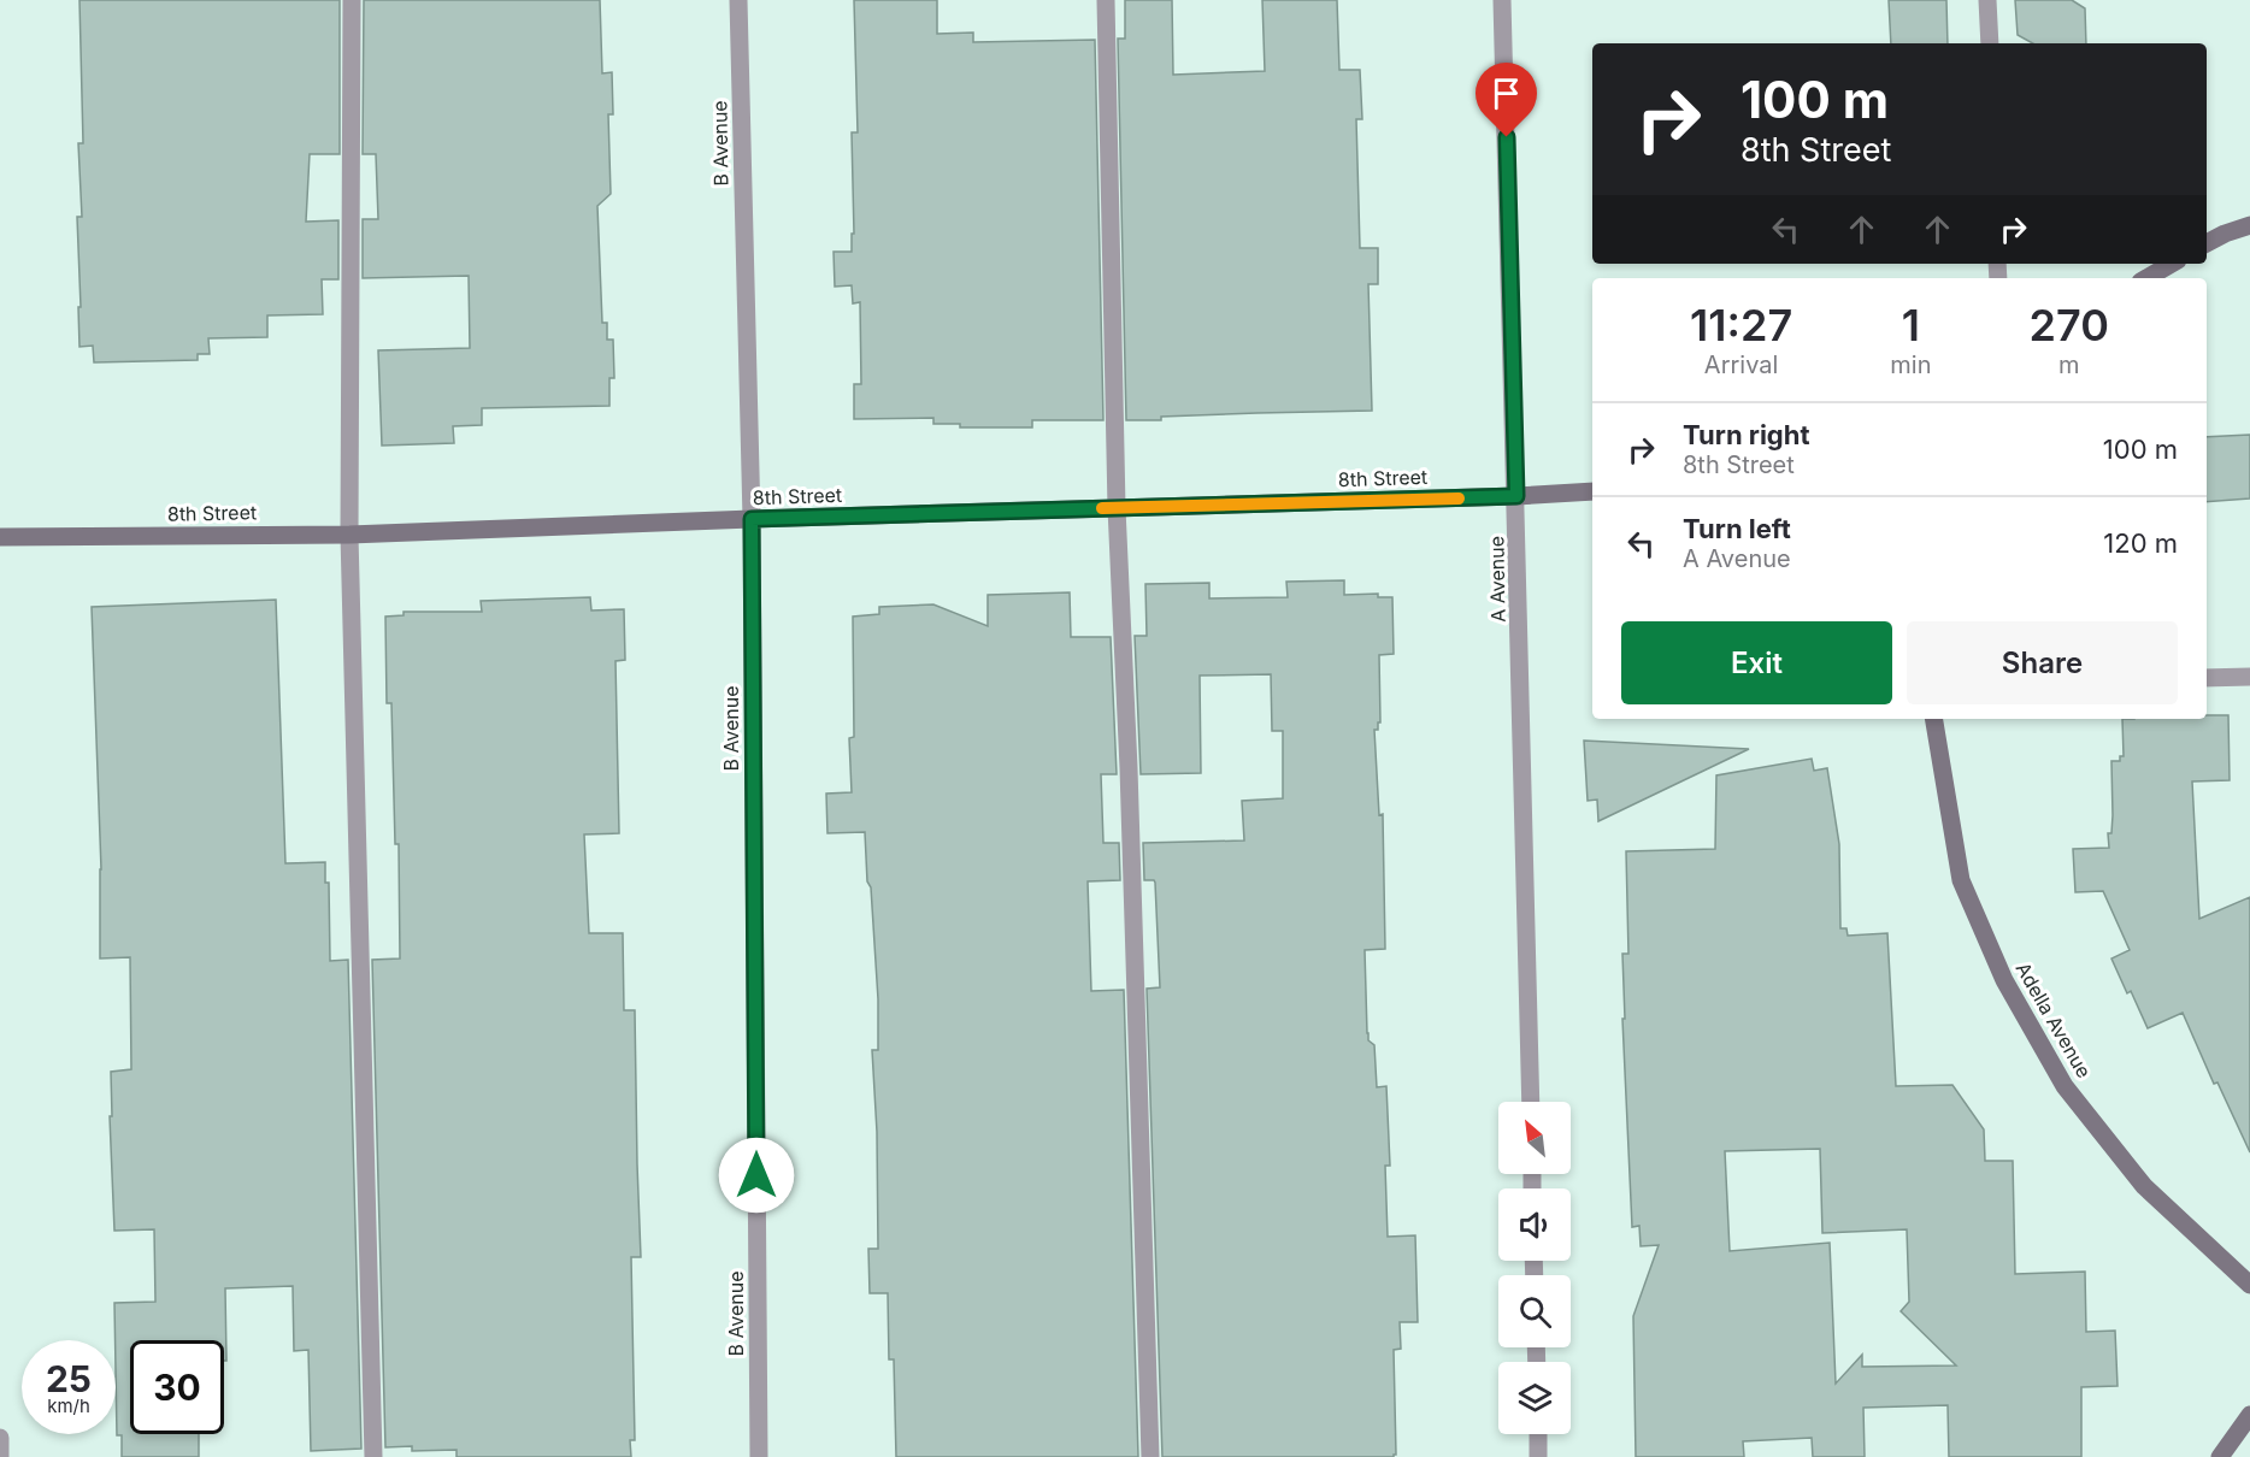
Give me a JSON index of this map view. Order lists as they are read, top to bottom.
{
  "streets": {
    "street": [
      "B Avenue",
      "8th Street",
      "A Avenue",
      "Adella Avenue"
    ]
  },
  "crossings": [
    ["B Avenue", "8th Street"],
    ["8th Street", "A Avenue"]
  ],
  "north": "top left",
  "page": {
    "turn": ["100 m", "8th Street"],
    "eta": [
      "11:27",
      "Arrival",
      "1",
      "min",
      "270",
      "m"
    ],
    "list": [
      {
        "name": "Turn right",
        "note": "8th Street",
        "value": "100 m"
      },
      {
        "name": "Turn left",
        "note": "A Avenue",
        "value": "120 m"
      }
    ],
    "buttons": ["Exit", "Share"],
    "speed": "25 km/h",
    "limit": "30"
  }
}
